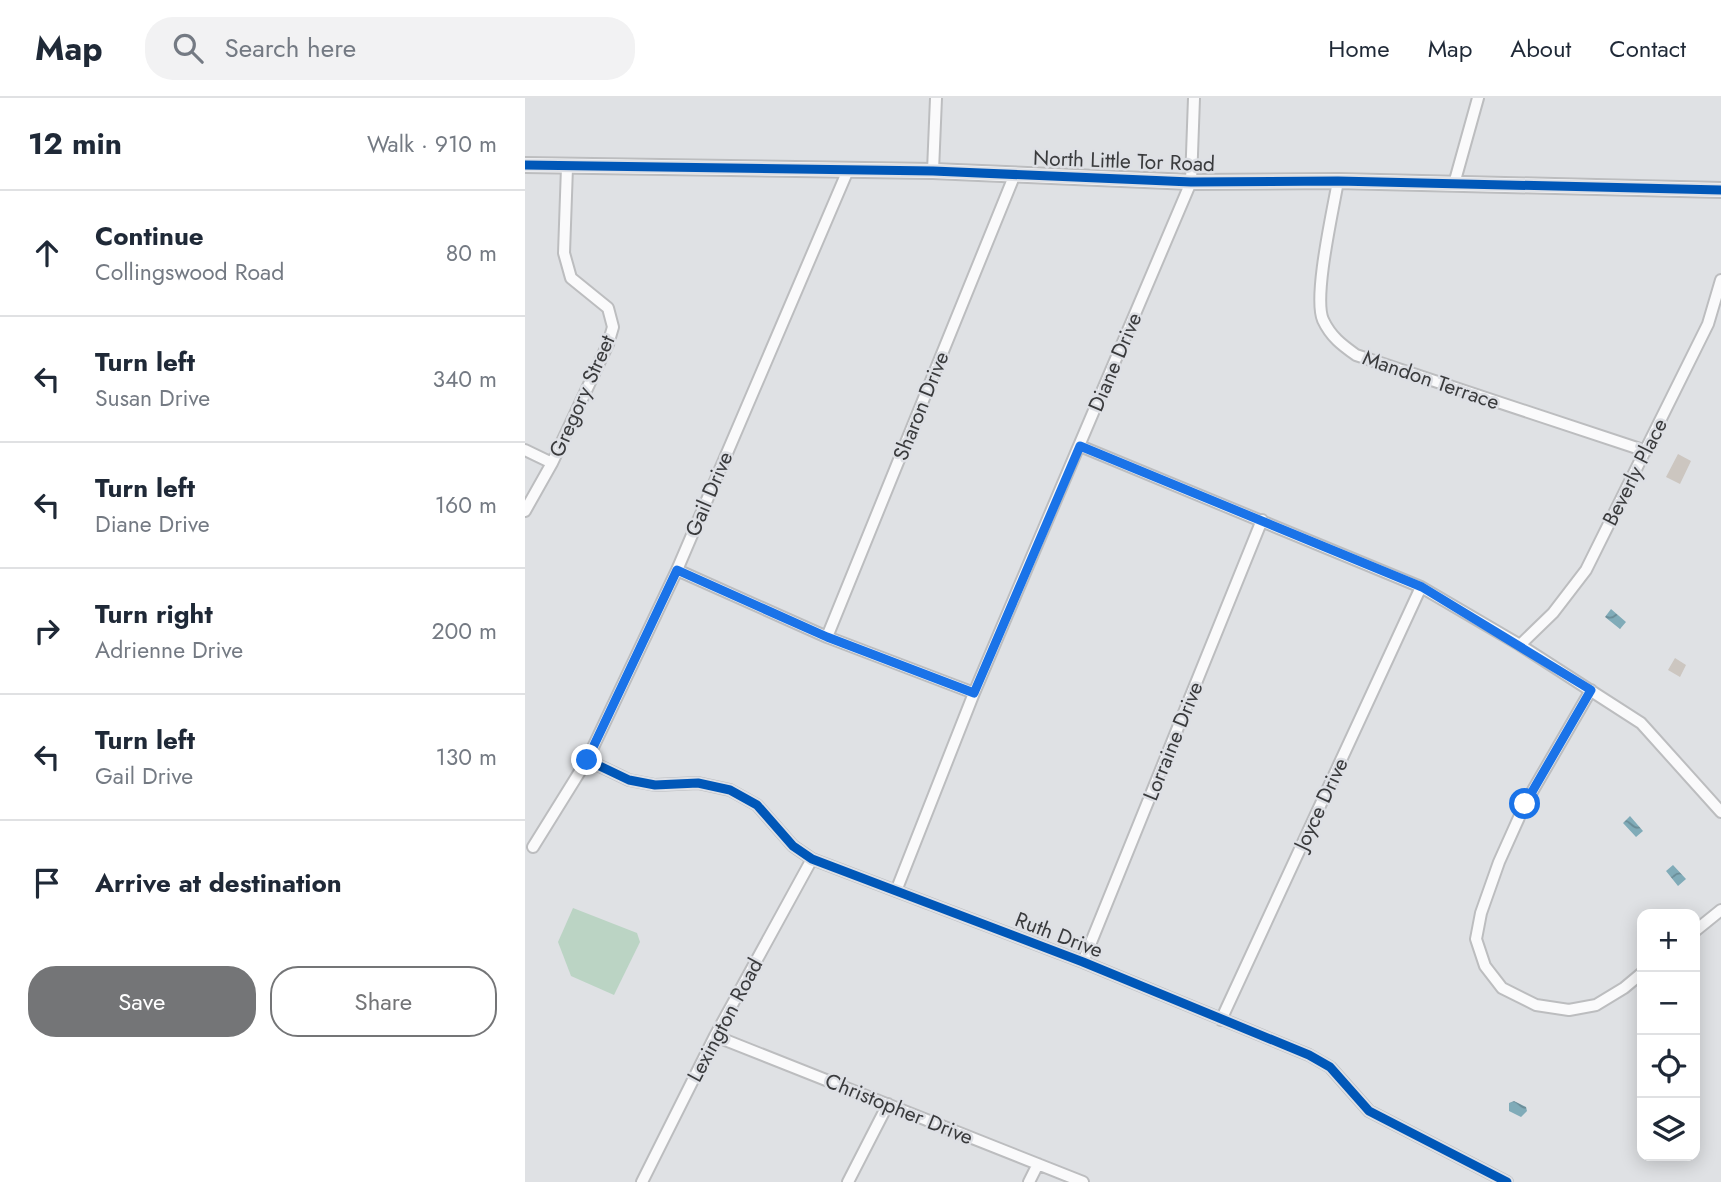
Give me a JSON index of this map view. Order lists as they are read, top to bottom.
{
  "streets": {
    "street": [
      "North Little Tor Road",
      "Diane Drive",
      "Mandon Terrace",
      "Gregory Street",
      "Sharon Drive",
      "Beverly Place",
      "Gail Drive",
      "Lorraine Drive",
      "Joyce Drive",
      "Ruth Drive",
      "Lexington Road",
      "Christopher Drive"
    ]
  },
  "crossings": [
    ["North Little Tor Road", "Diane Drive"],
    ["North Little Tor Road", "Mandon Terrace"],
    ["North Little Tor Road", "Gregory Street"],
    ["North Little Tor Road", "Sharon Drive"],
    ["North Little Tor Road", "Gail Drive"],
    ["Diane Drive", "Ruth Drive"],
    ["Mandon Terrace", "Beverly Place"],
    ["Gail Drive", "Ruth Drive"],
    ["Lorraine Drive", "Ruth Drive"],
    ["Joyce Drive", "Ruth Drive"],
    ["Ruth Drive", "Lexington Road"],
    ["Lexington Road", "Christopher Drive"]
  ],
  "page": {
    "header": "Map",
    "search": "Search here",
    "nav": [
      "Home",
      "Map",
      "About",
      "Contact"
    ],
    "heading": ["12 min", "Walk · 910 m"],
    "list": [
      ["Continue", "Collingswood Road", "80 m"],
      ["Turn left", "Susan Drive", "340 m"],
      ["Turn left", "Diane Drive", "160 m"],
      ["Turn right", "Adrienne Drive", "200 m"],
      ["Turn left", "Gail Drive", "130 m"],
      "Arrive at destination"
    ],
    "map_buttons": ["+", "−"],
    "buttons": ["Save", "Share"]
  }
}
